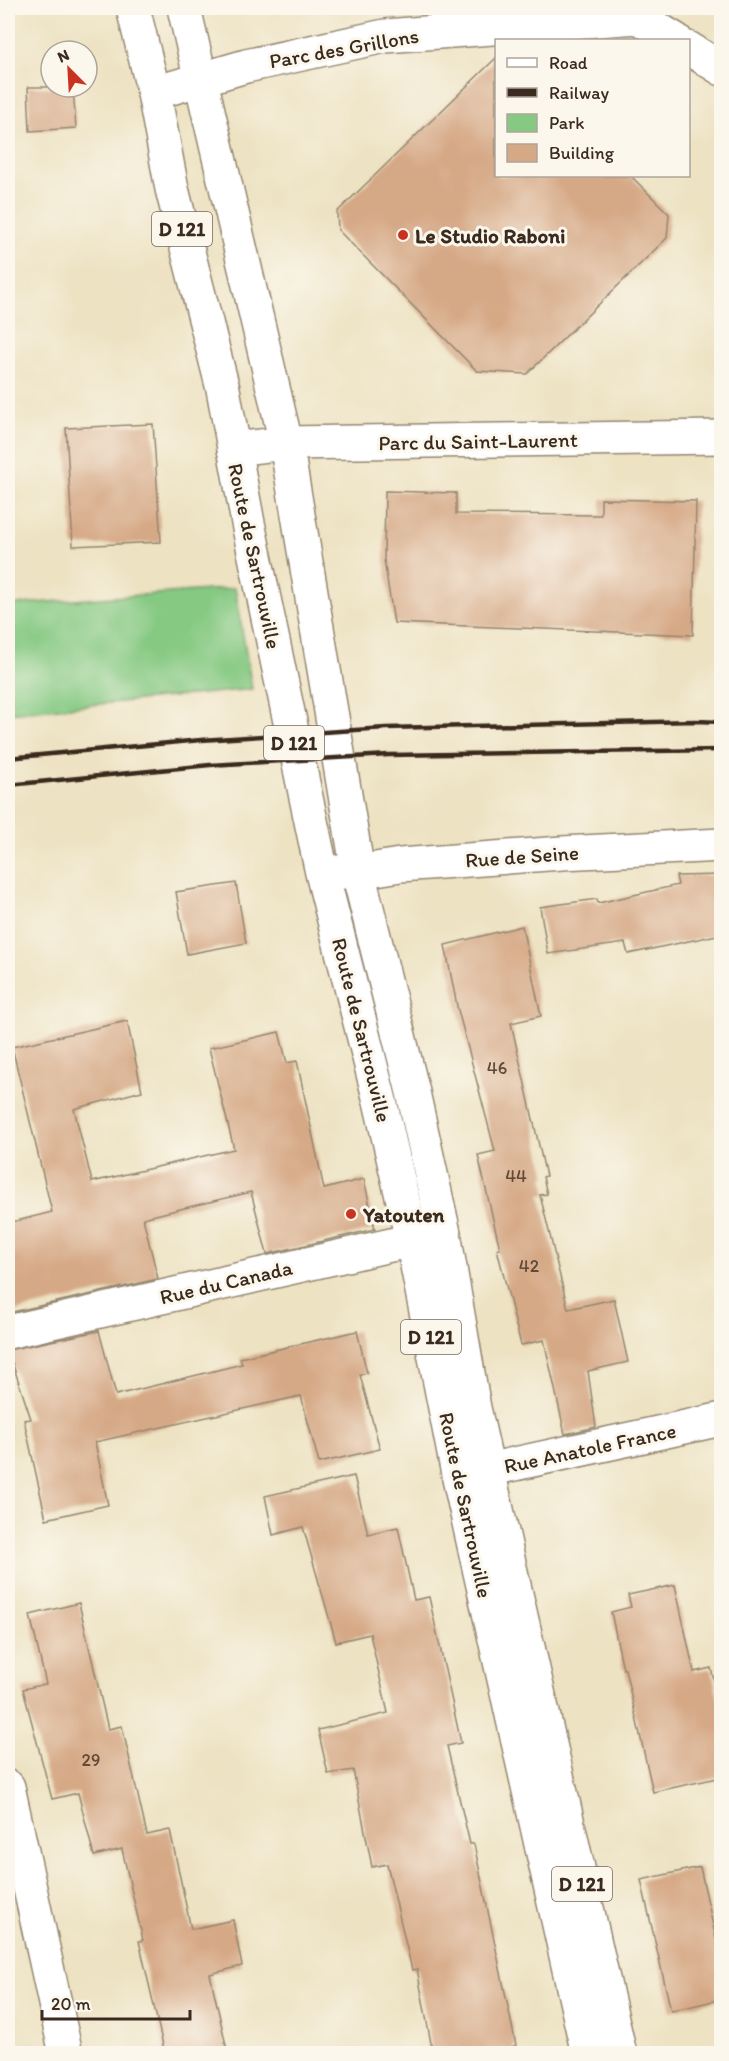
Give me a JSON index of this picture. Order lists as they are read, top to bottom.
{
  "streets": {
    "main road": [
      "Parc des Grillons",
      "D 121",
      "Parc du Saint-Laurent",
      "Route de Sartrouville",
      "Rue de Seine",
      "Rue du Canada",
      "Rue Anatole France"
    ]
  },
  "crossings": [
    ["Parc des Grillons", "Route de Sartrouville"],
    ["Parc du Saint-Laurent", "Route de Sartrouville"],
    ["Route de Sartrouville", "Rue de Seine"],
    ["Route de Sartrouville", "Rue du Canada"],
    ["Route de Sartrouville", "Rue Anatole France"]
  ],
  "places": ["Le Studio Raboni", "Yatouten"],
  "house_numbers": [
    "46",
    "44",
    "42",
    "29"
  ],
  "legend": [
    "Road",
    "Railway",
    "Park",
    "Building"
  ],
  "scale_bar": "20 m",
  "north": "top left"
}
